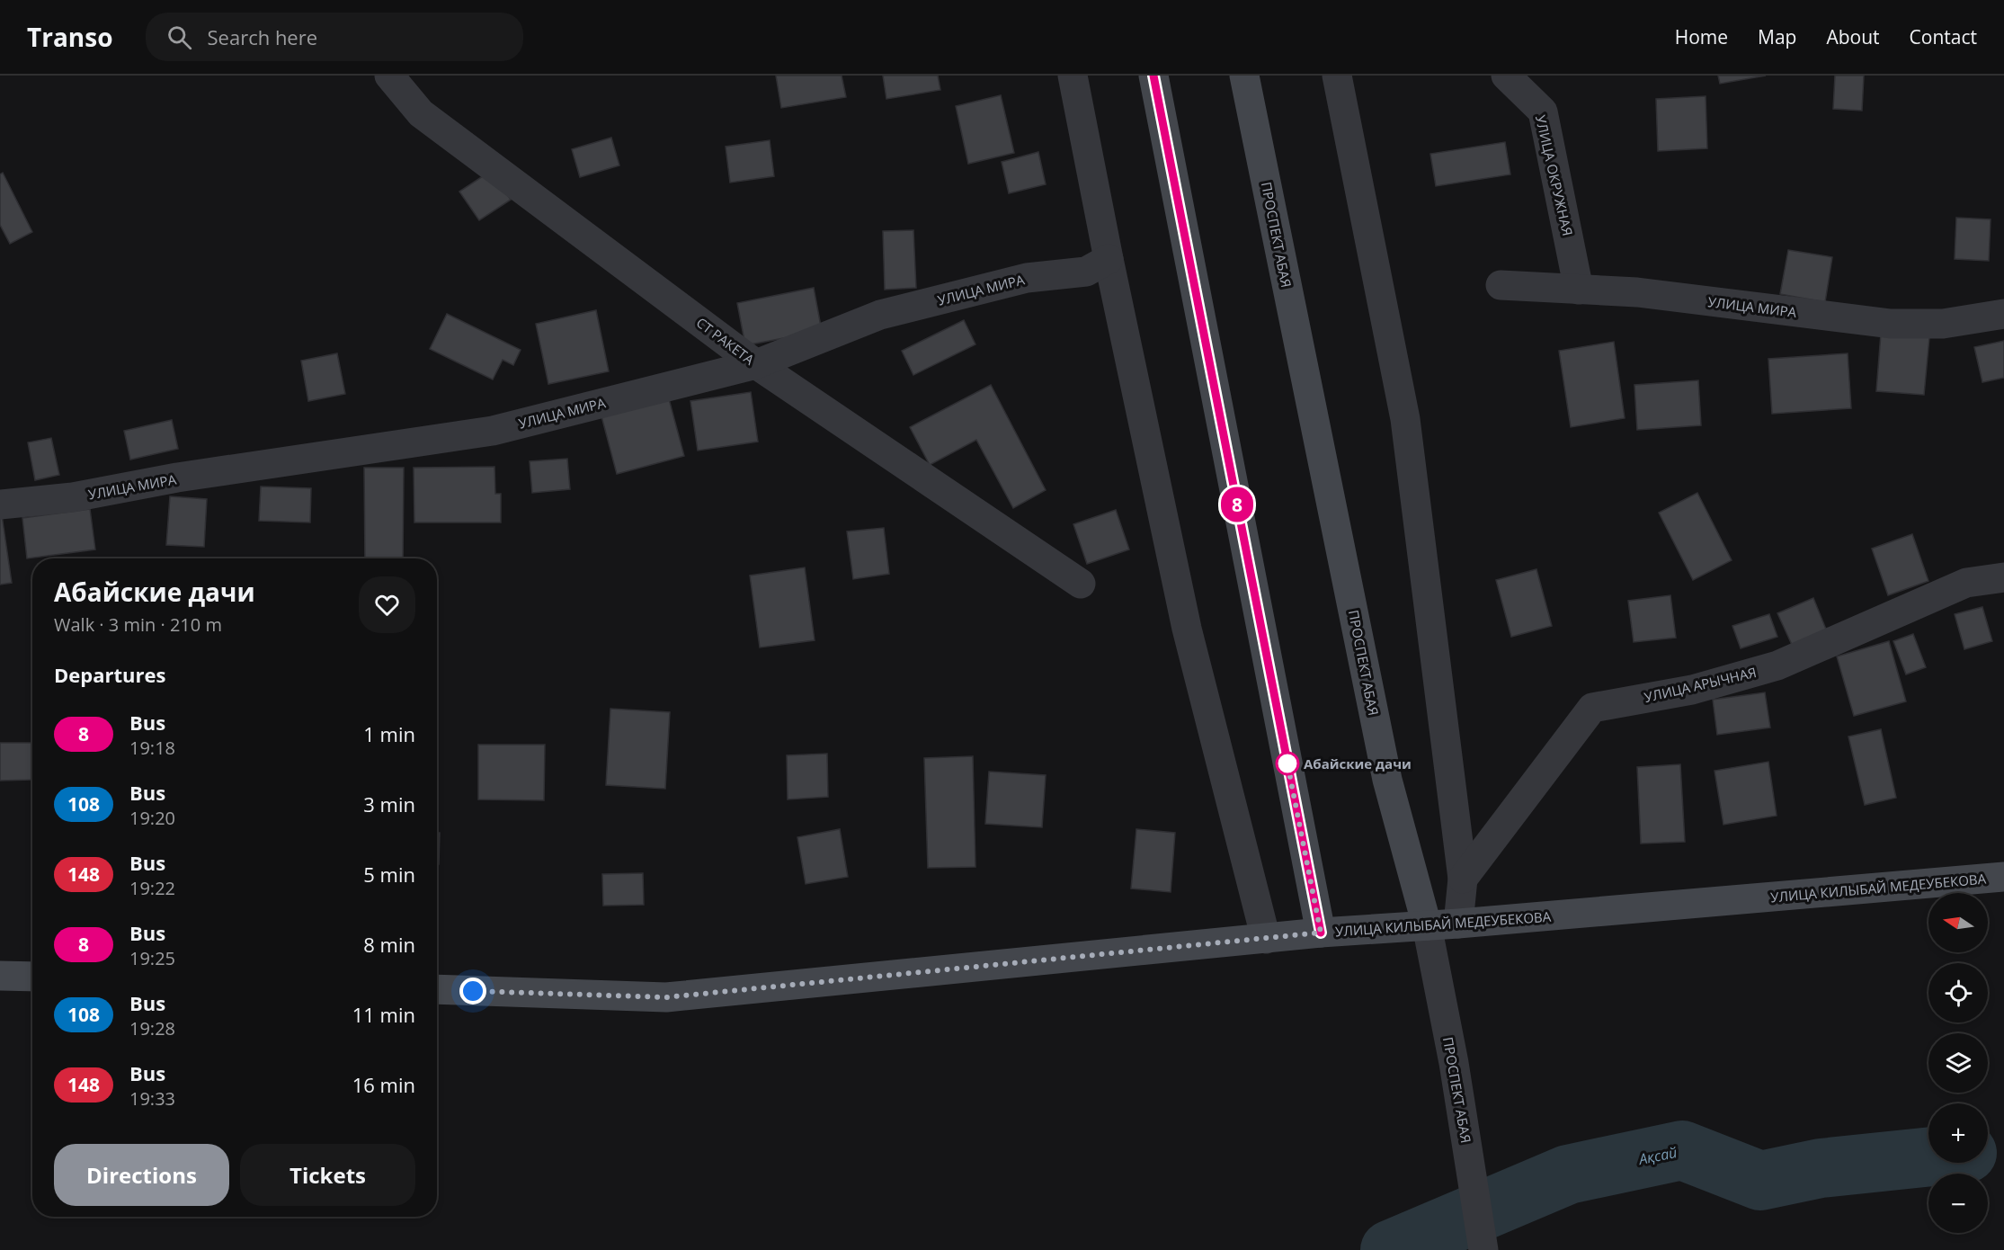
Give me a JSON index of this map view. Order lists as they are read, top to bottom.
{
  "streets": {
    "main road": ["ПРОСПЕКТ АБАЯ", "УЛИЦА КИЛЫБАЙ МЕДЕУБЕКОВА"],
    "street": [
      "УЛИЦА ОКРУЖНАЯ",
      "УЛИЦА МИРА",
      "СТ РАКЕТА",
      "УЛИЦА АРЫЧНАЯ"
    ]
  },
  "crossings": [
    ["УЛИЦА ОКРУЖНАЯ", "УЛИЦА МИРА"],
    ["ПРОСПЕКТ АБАЯ", "УЛИЦА КИЛЫБАЙ МЕДЕУБЕКОВА"],
    ["УЛИЦА МИРА", "СТ РАКЕТА"]
  ],
  "water": ["Ақсай"],
  "places": ["Абайские дачи"],
  "lines": ["bus line 8"],
  "north": "left",
  "page": {
    "header": "Transo",
    "search": "Search here",
    "nav": [
      "Home",
      "Map",
      "About",
      "Contact"
    ],
    "on_map": "8",
    "heading": [
      ["Абайские дачи", "Walk · 3 min · 210 m"],
      "Departures"
    ],
    "list": [
      {
        "mark": "8",
        "name": "Bus",
        "note": "19:18",
        "value": "1 min"
      },
      {
        "mark": "108",
        "name": "Bus",
        "note": "19:20",
        "value": "3 min"
      },
      {
        "mark": "148",
        "name": "Bus",
        "note": "19:22",
        "value": "5 min"
      },
      {
        "mark": "8",
        "name": "Bus",
        "note": "19:25",
        "value": "8 min"
      },
      {
        "mark": "108",
        "name": "Bus",
        "note": "19:28",
        "value": "11 min"
      },
      {
        "mark": "148",
        "name": "Bus",
        "note": "19:33",
        "value": "16 min"
      }
    ],
    "map_buttons": ["+", "−"],
    "buttons": ["Directions", "Tickets"]
  }
}
